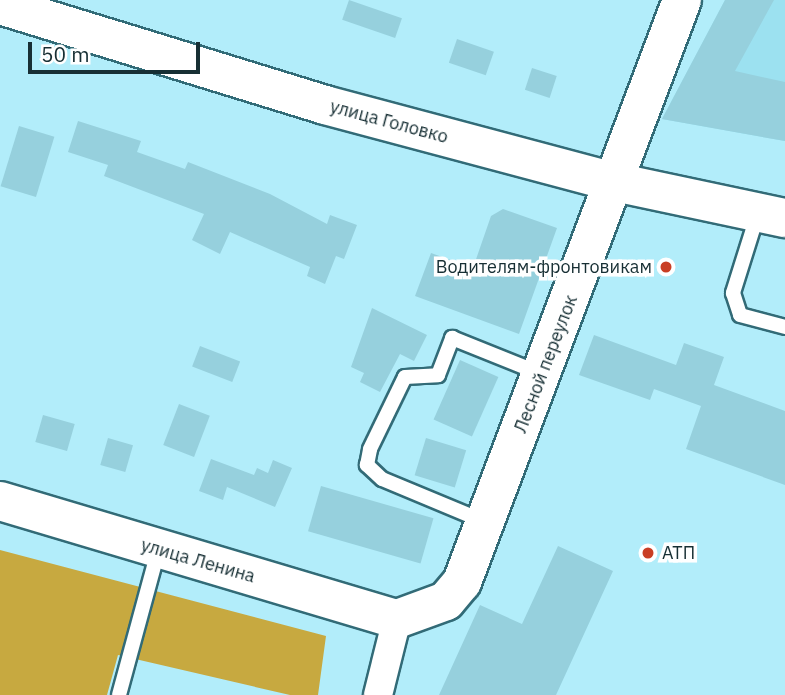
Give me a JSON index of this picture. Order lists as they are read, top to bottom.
{
  "streets": {
    "main road": ["улица Головко", "Лесной переулок", "улица Ленина"]
  },
  "crossings": [
    ["улица Головко", "Лесной переулок"],
    ["Лесной переулок", "улица Ленина"]
  ],
  "places": ["Водителям-фронтовикам", "АТП"],
  "scale_bar": "50 m"
}
